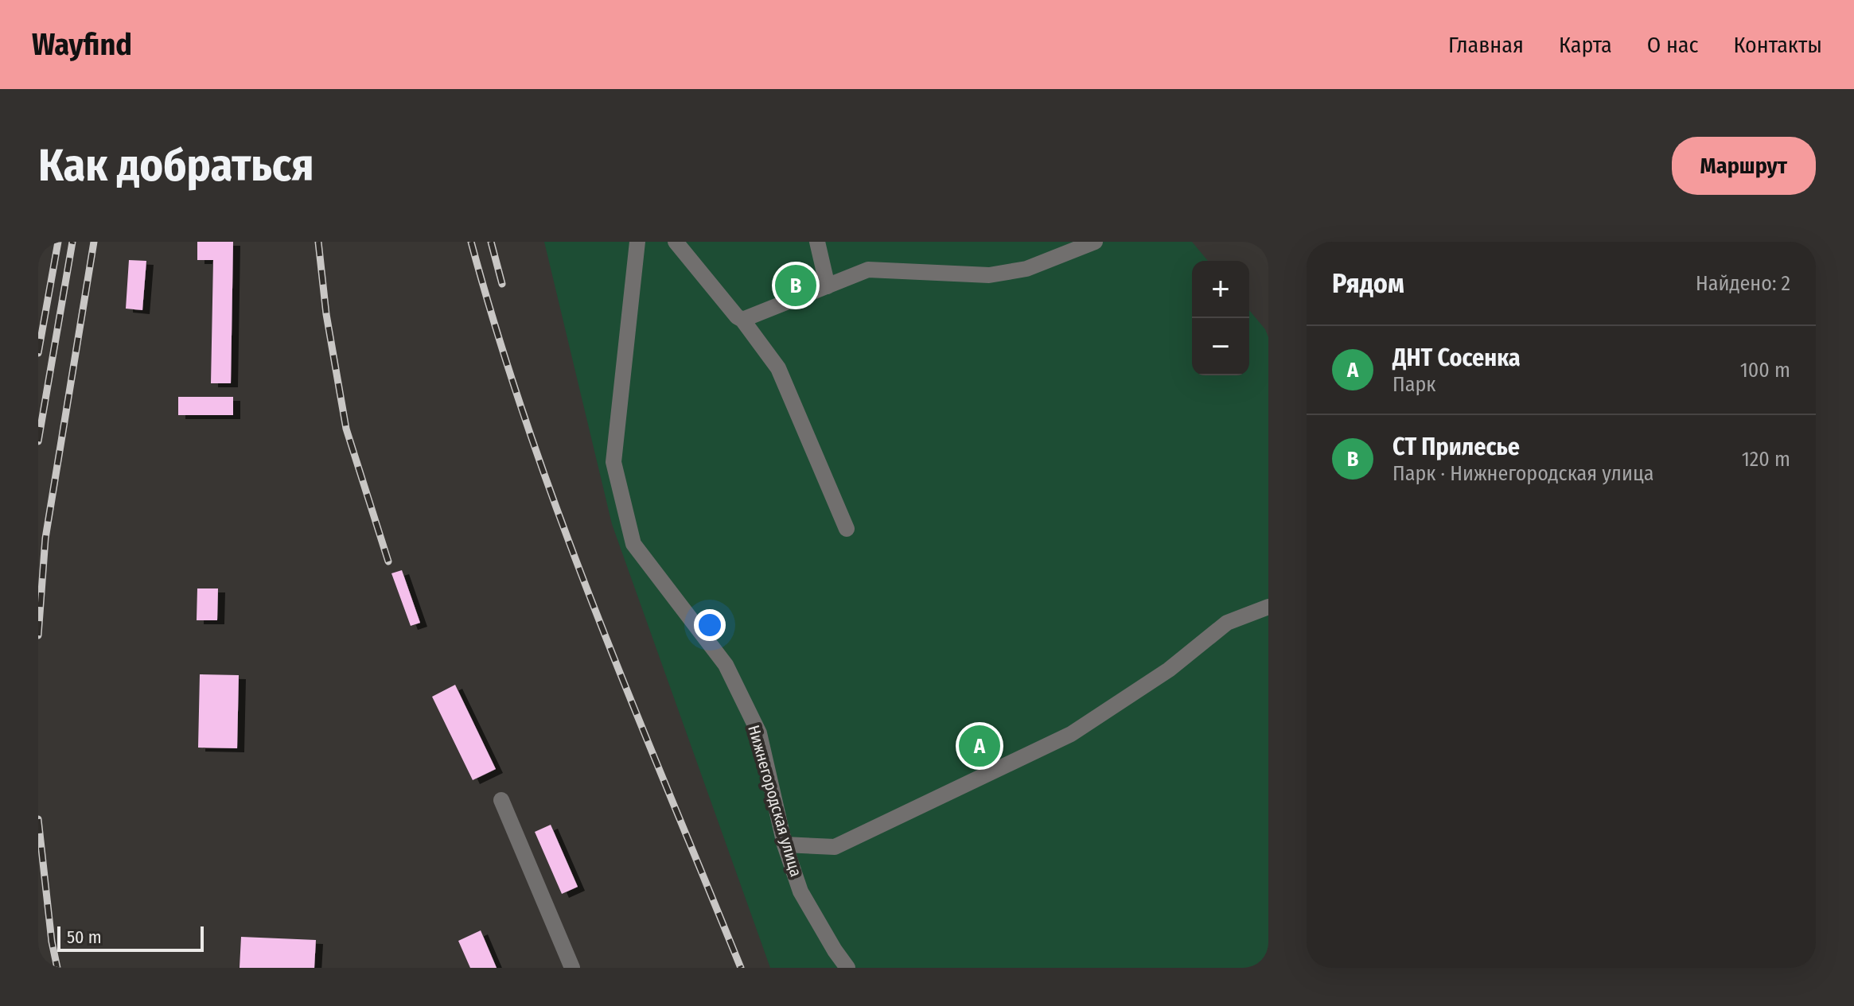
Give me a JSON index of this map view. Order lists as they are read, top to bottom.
{
  "streets": {
    "street": ["Нижнегородская улица"]
  },
  "scale_bar": "50 m",
  "page": {
    "header": "Wayfind",
    "nav": [
      "Главная",
      "Карта",
      "О нас",
      "Контакты"
    ],
    "buttons": "Маршрут",
    "title": "Как добраться",
    "heading": ["Рядом", "Найдено: 2"],
    "map_buttons": ["+", "−"],
    "pins": ["B", "A"],
    "list": [
      {
        "mark": "A",
        "name": "ДНТ Сосенка",
        "note": "Парк",
        "value": "100 m"
      },
      {
        "mark": "B",
        "name": "СТ Прилесье",
        "note": "Парк · Нижнегородская улица",
        "value": "120 m"
      }
    ],
    "scale": "50 m"
  }
}
